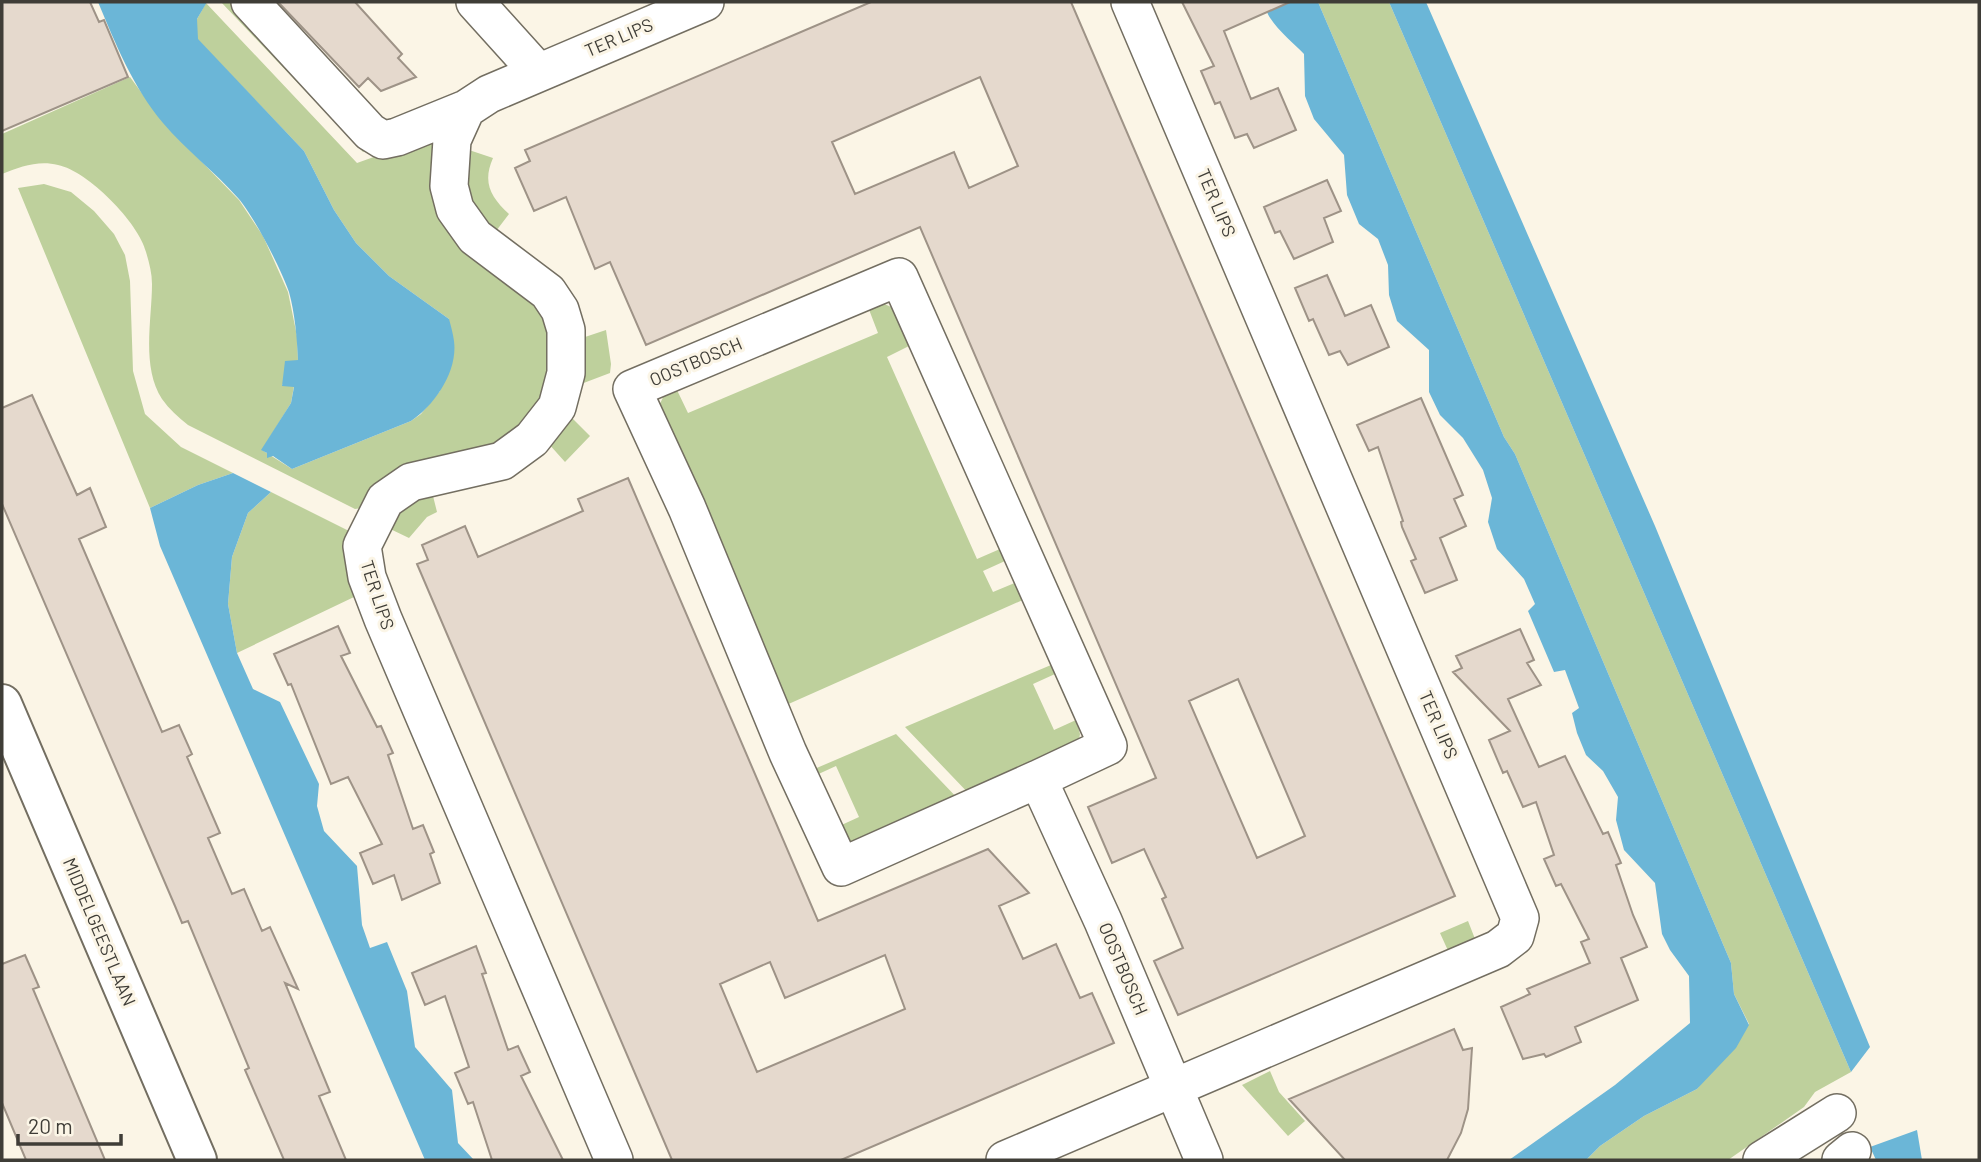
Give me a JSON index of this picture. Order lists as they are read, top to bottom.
{
  "streets": {
    "street": ["TER LIPS", "OOSTBOSCH", "MIDDELGEESTLAAN"]
  },
  "crossings": [
    ["TER LIPS", "OOSTBOSCH"]
  ],
  "scale_bar": "20 m"
}
